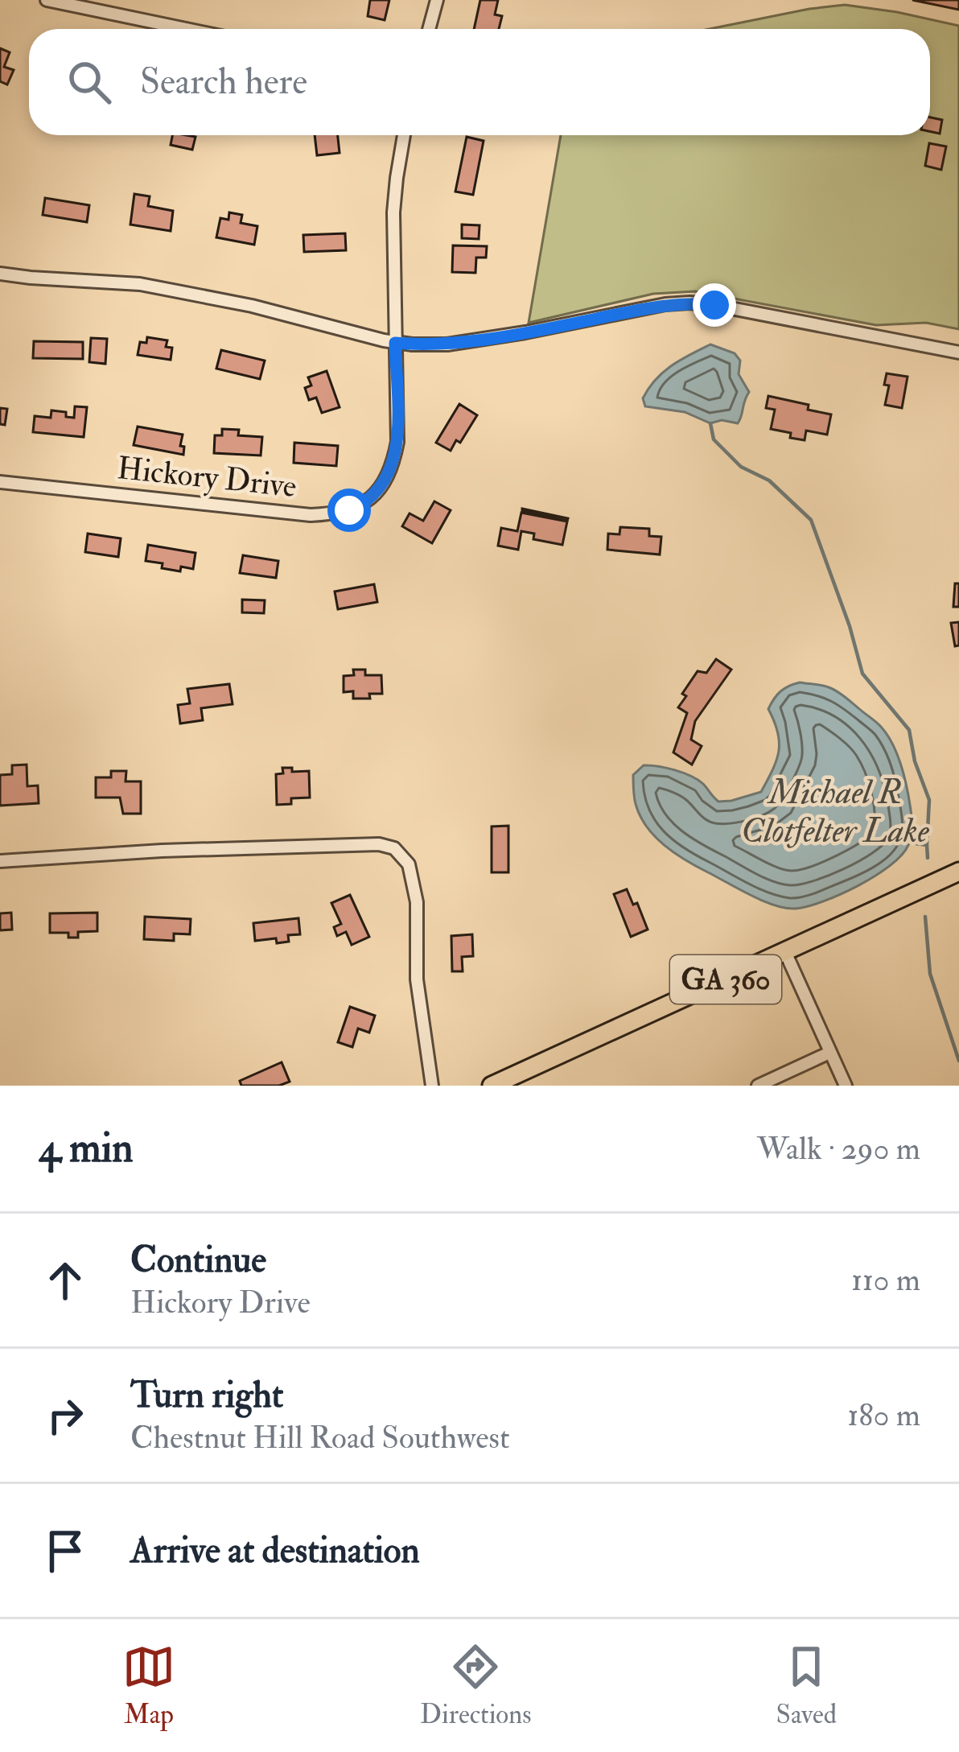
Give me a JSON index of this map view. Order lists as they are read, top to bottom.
{
  "streets": {
    "main road": ["GA 360"],
    "street": ["Hickory Drive"]
  },
  "water": ["Michael R Clotfelter Lake"],
  "page": {
    "search": "Search here",
    "heading": ["4 min", "Walk · 290 m"],
    "list": [
      ["Continue", "Hickory Drive", "110 m"],
      ["Turn right", "Chestnut Hill Road Southwest", "180 m"],
      "Arrive at destination"
    ],
    "nav": ["Map", "Directions", "Saved"]
  }
}
